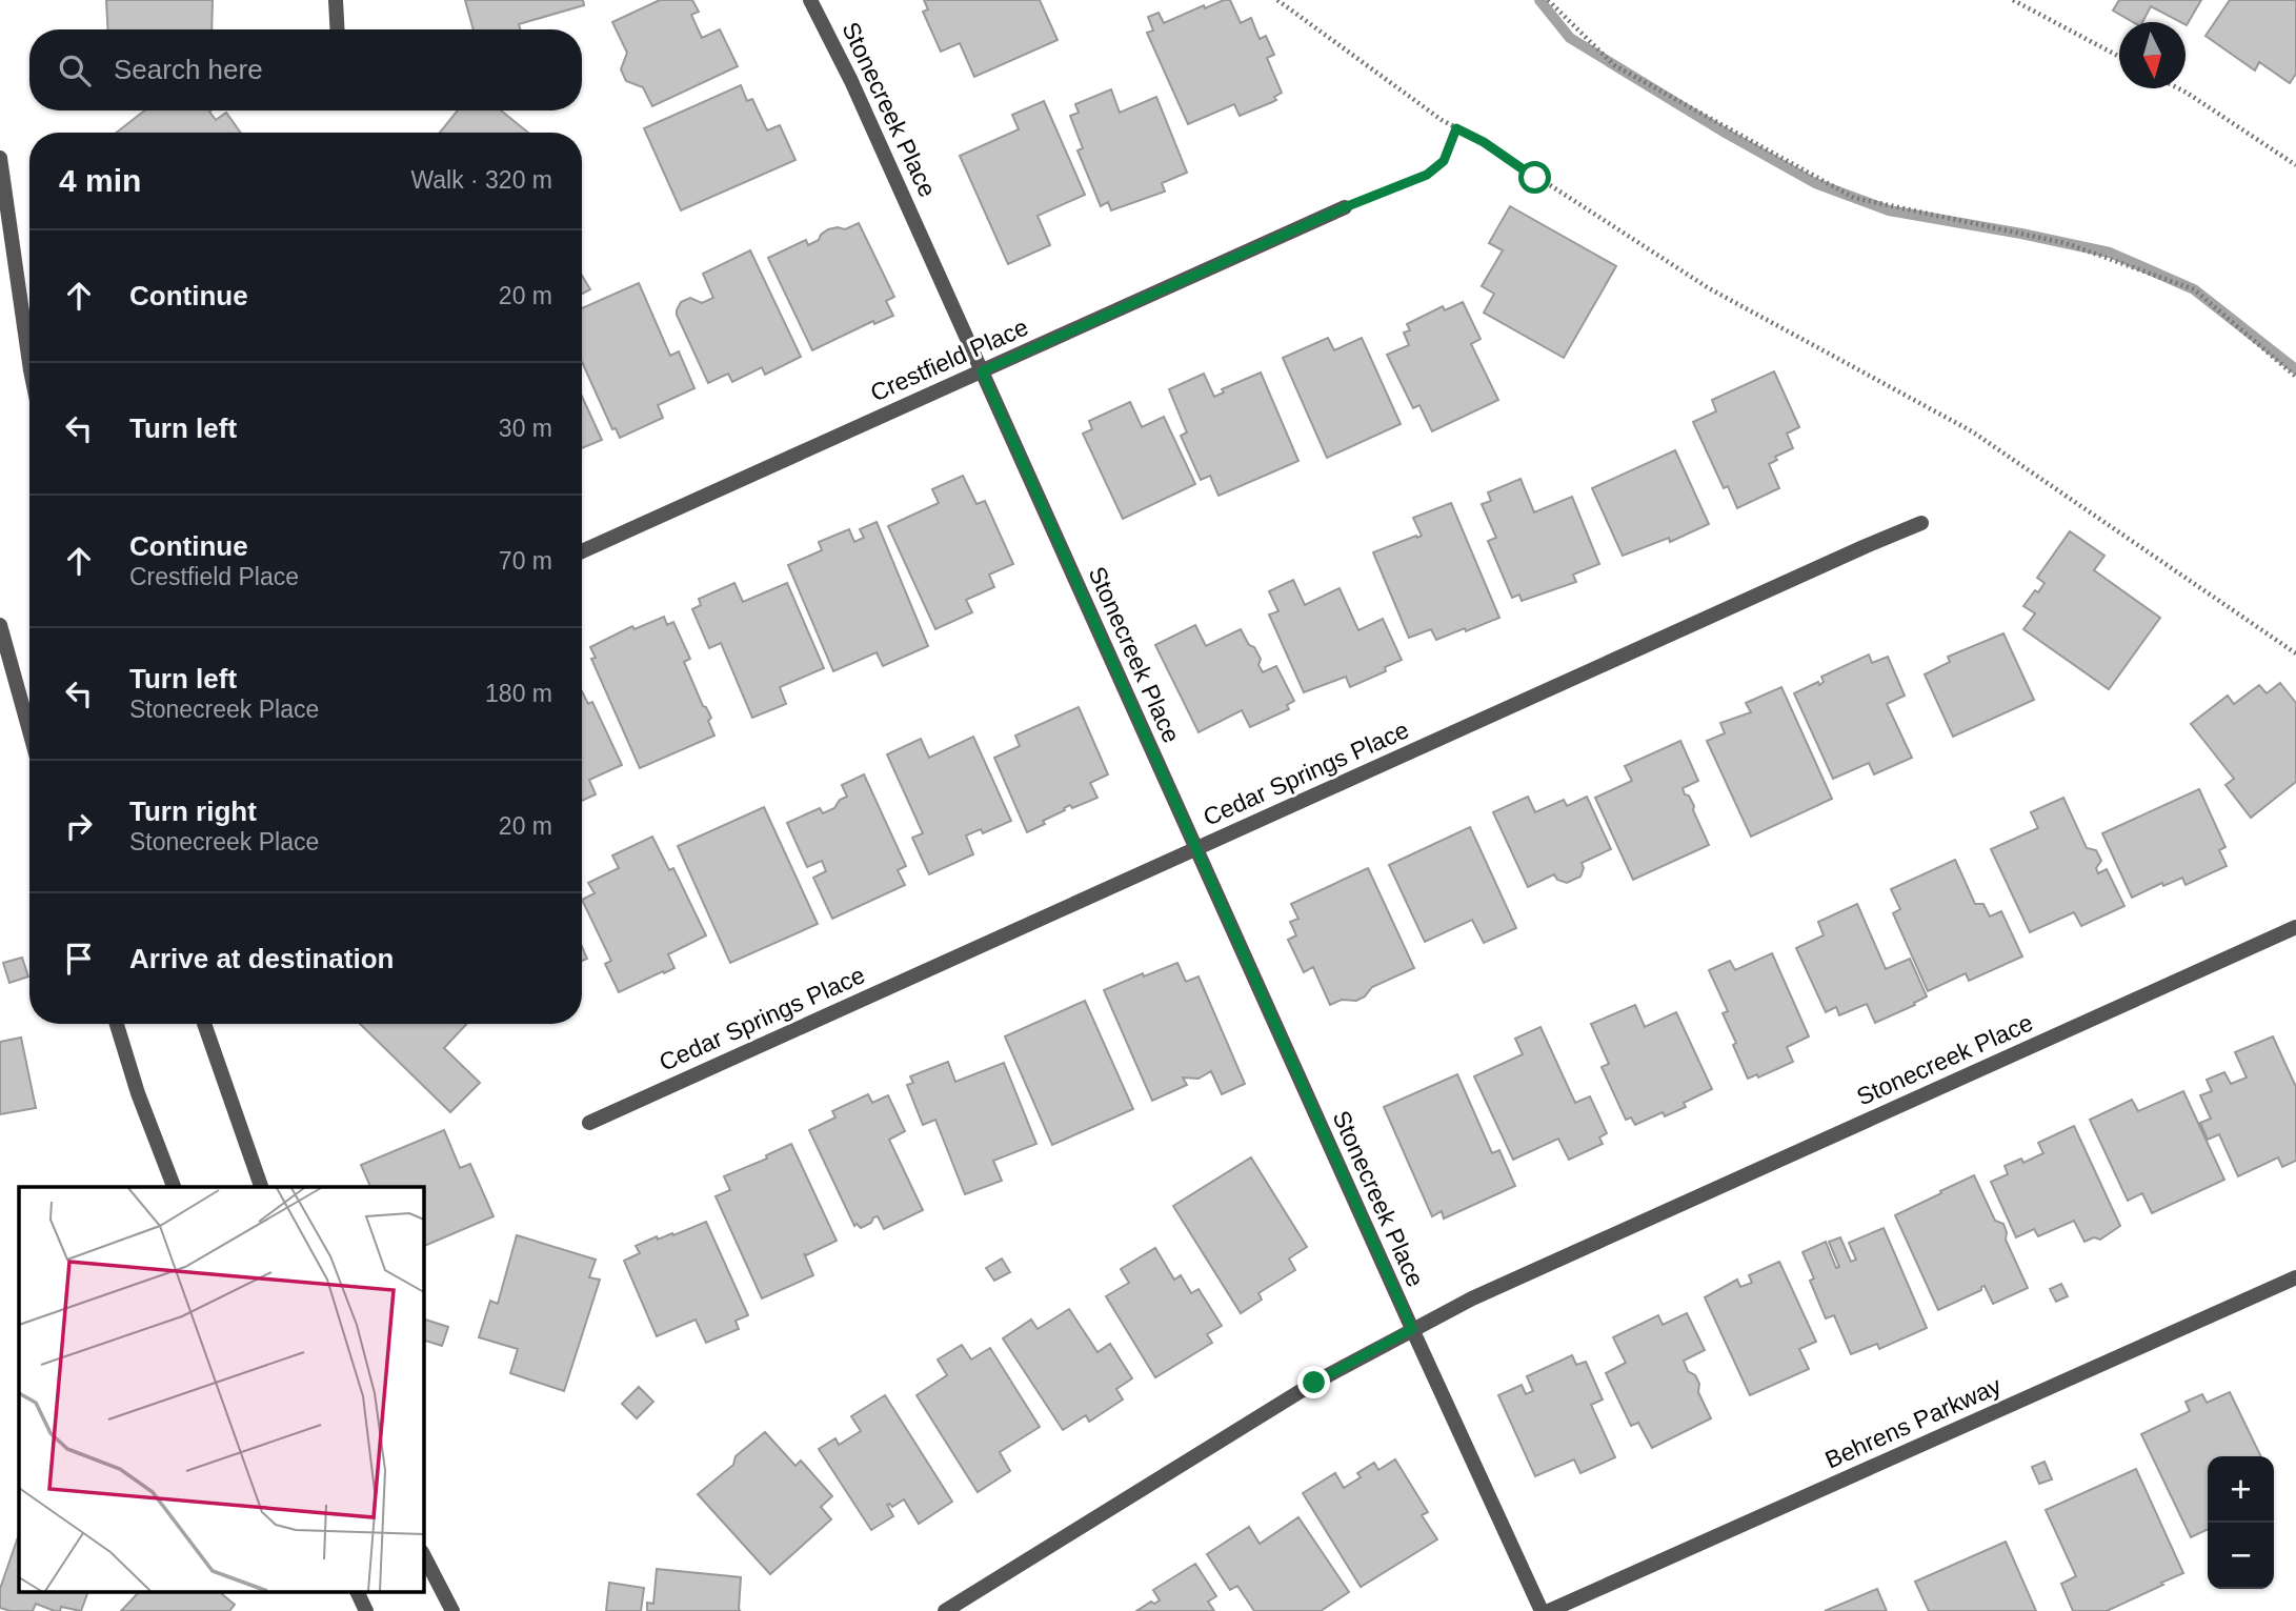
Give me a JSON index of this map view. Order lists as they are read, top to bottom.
{
  "streets": {
    "street": [
      "Stonecreek Place",
      "Crestfield Place",
      "Cedar Springs Place",
      "Behrens Parkway"
    ]
  },
  "crossings": [
    ["Stonecreek Place", "Crestfield Place"],
    ["Stonecreek Place", "Cedar Springs Place"]
  ],
  "north": "bottom",
  "page": {
    "search": "Search here",
    "heading": ["4 min", "Walk · 320 m"],
    "list": [
      ["Continue", "20 m"],
      ["Turn left", "30 m"],
      ["Continue", "Crestfield Place", "70 m"],
      ["Turn left", "Stonecreek Place", "180 m"],
      ["Turn right", "Stonecreek Place", "20 m"],
      "Arrive at destination"
    ],
    "map_buttons": ["+", "−"]
  }
}
